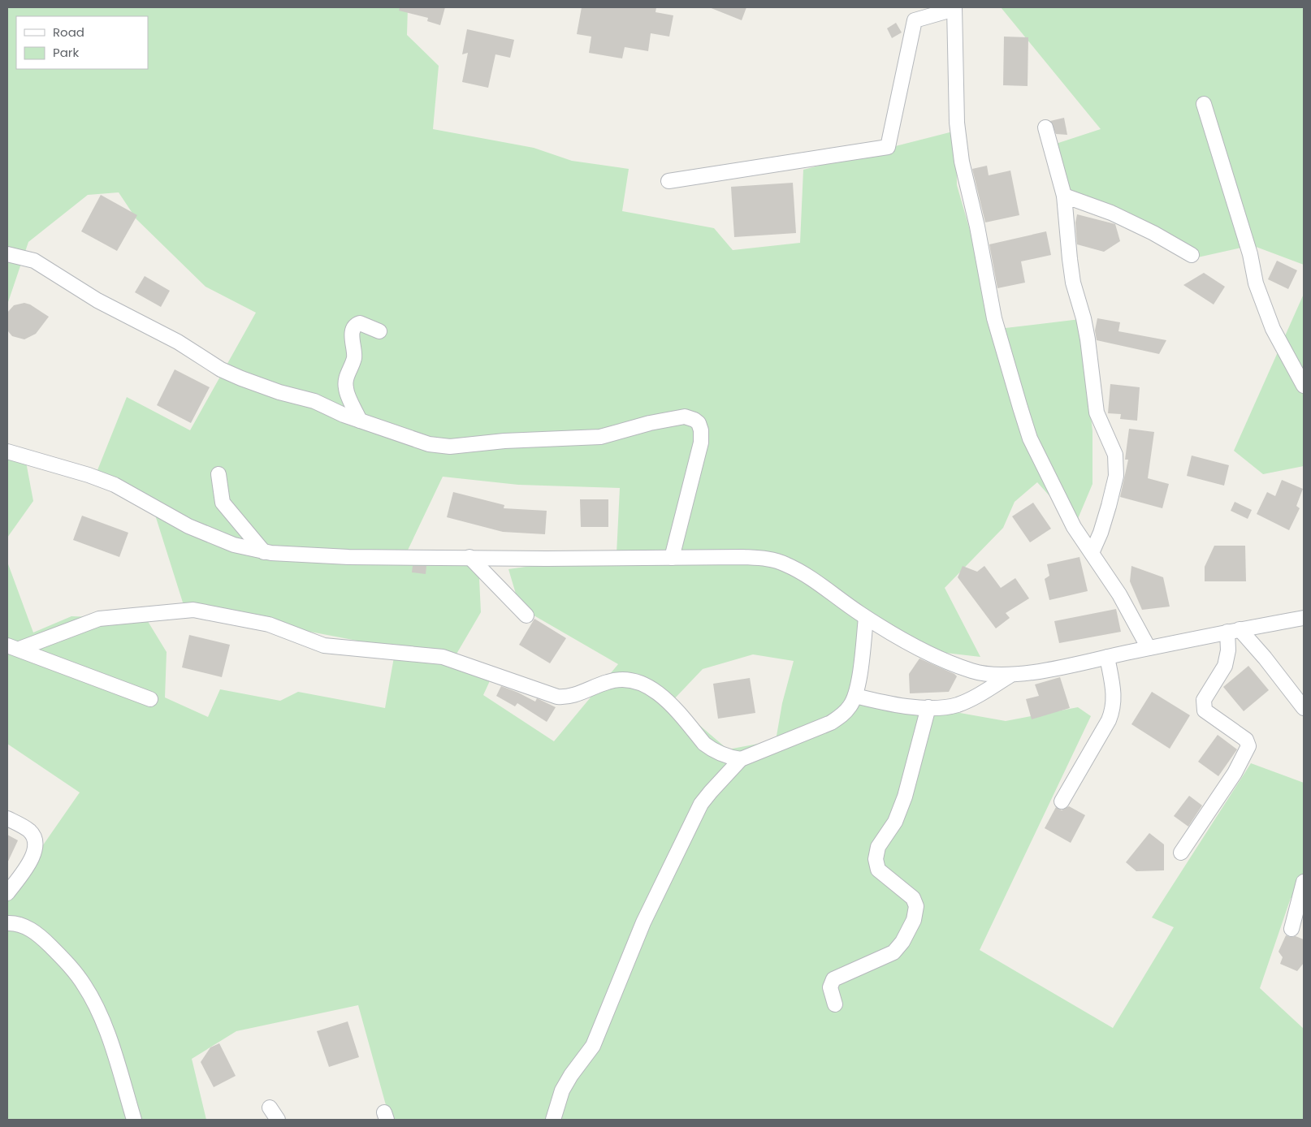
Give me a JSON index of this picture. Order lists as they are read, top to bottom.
{
  "legend": ["Road", "Park"]
}
